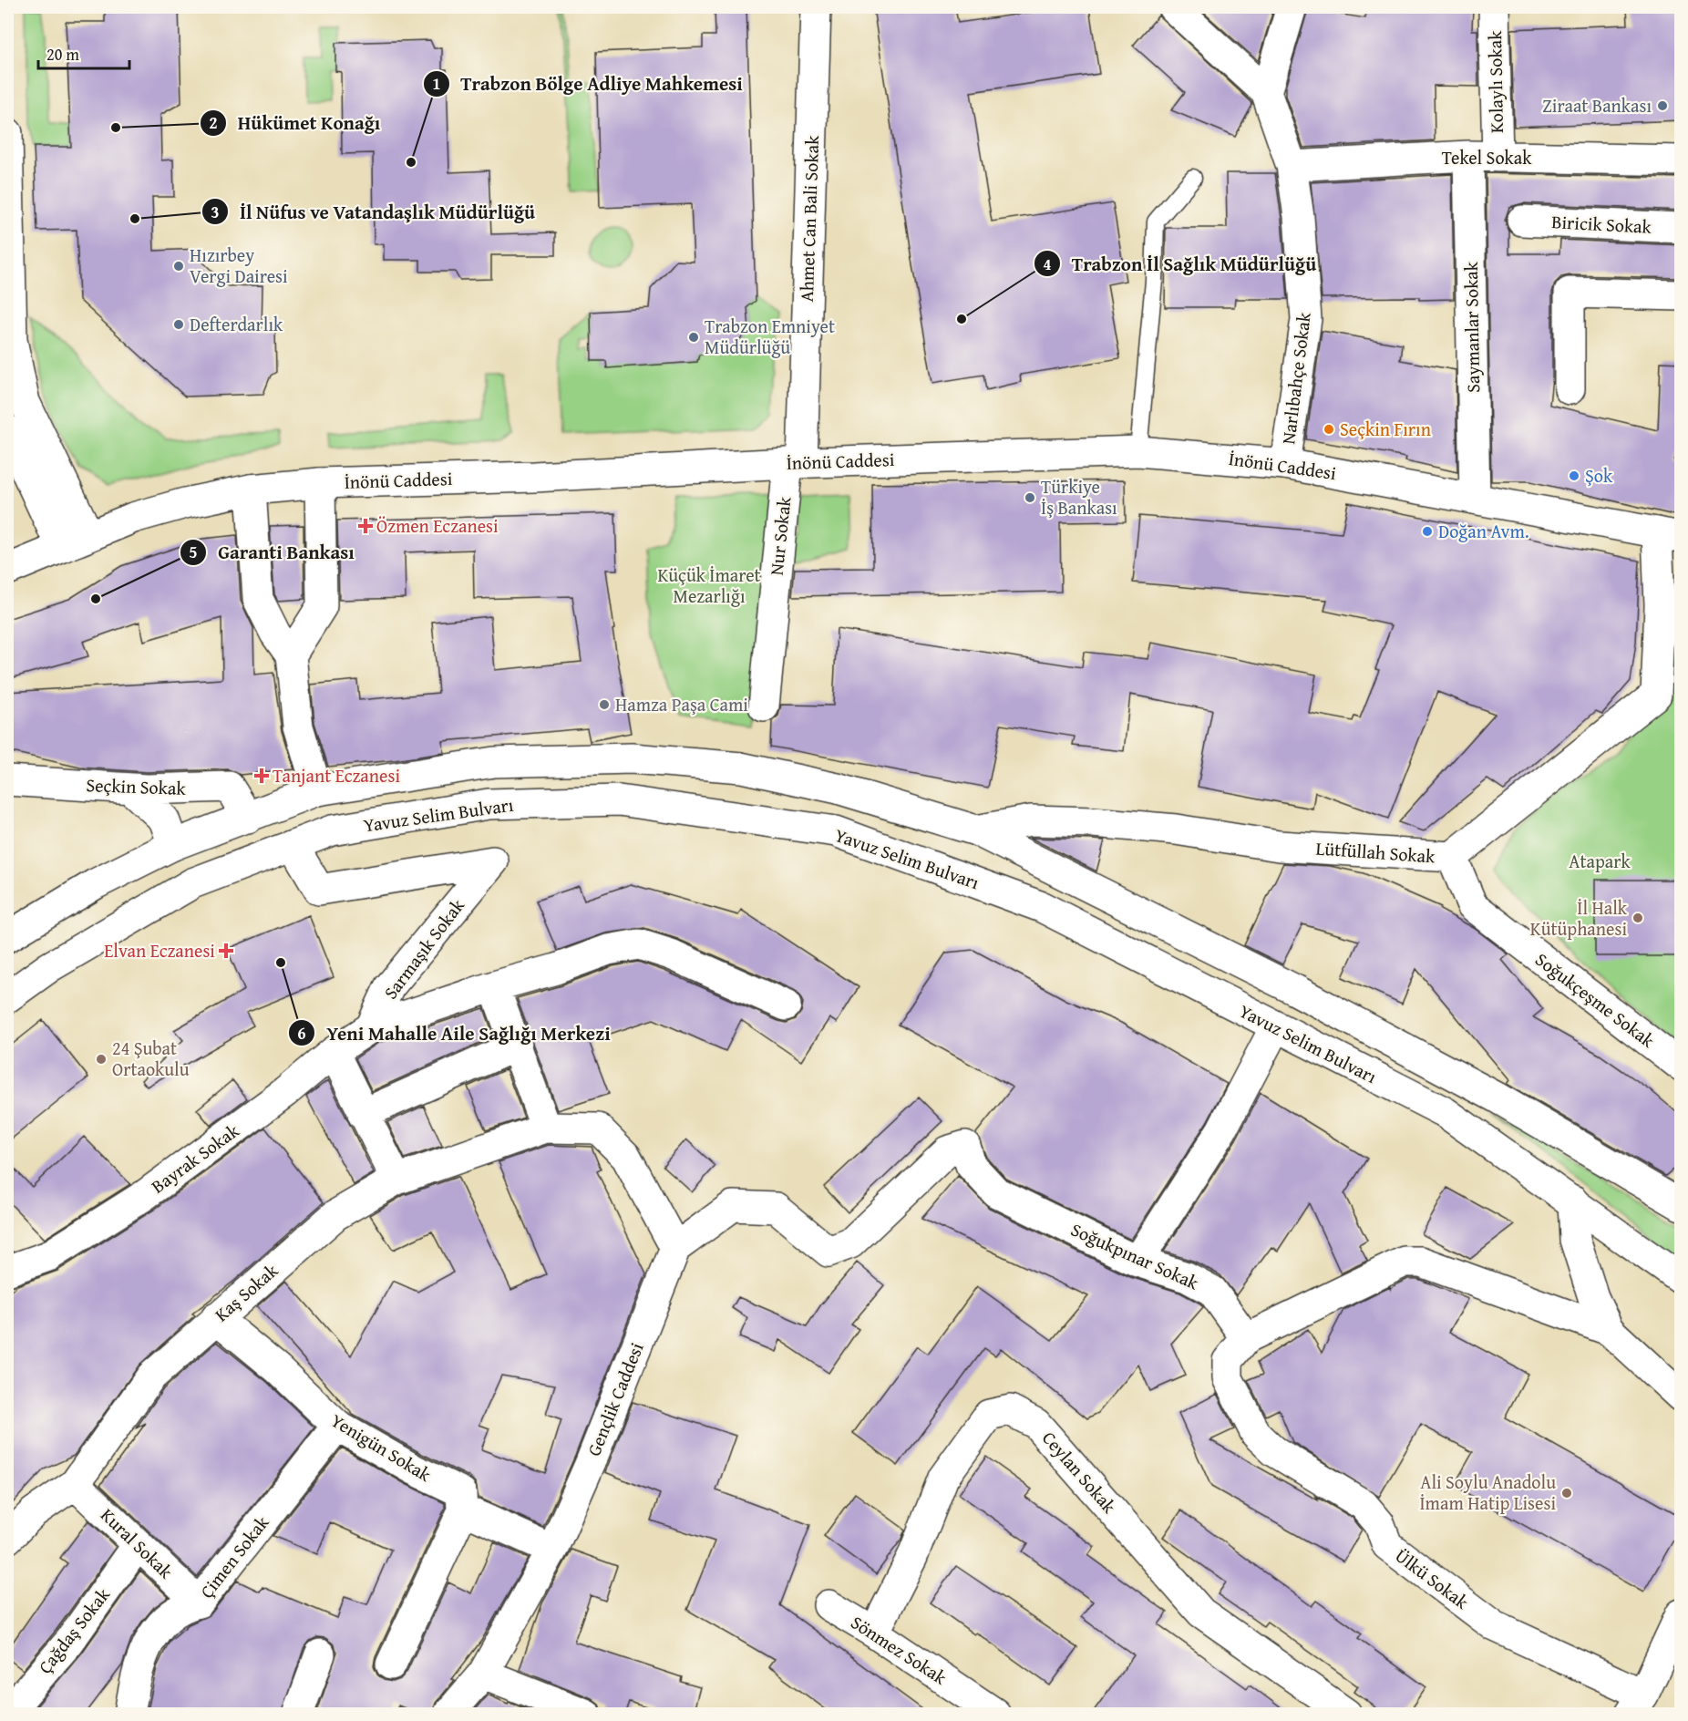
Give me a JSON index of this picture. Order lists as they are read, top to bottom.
{
  "streets": {
    "street": [
      "Kolaylı Sokak",
      "Tekel Sokak",
      "Ahmet Can Bali Sokak",
      "Biricik Sokak",
      "Saymanlar Sokak",
      "Narlıbahçe Sokak",
      "İnönü Caddesi",
      "Nur Sokak",
      "Seçkin Sokak",
      "Yavuz Selim Bulvarı",
      "Lütfüllah Sokak",
      "Sarmaşık Sokak",
      "Soğukçeşme Sokak",
      "Bayrak Sokak",
      "Soğukpınar Sokak",
      "Kaş Sokak",
      "Gençlik Caddesi",
      "Yenigün Sokak",
      "Ceylan Sokak",
      "Kural Sokak",
      "Çimen Sokak",
      "Ülkü Sokak",
      "Çağdaş Sokak",
      "Sönmez Sokak"
    ]
  },
  "crossings": [
    ["Kolaylı Sokak", "Tekel Sokak"],
    ["Tekel Sokak", "Saymanlar Sokak"],
    ["Tekel Sokak", "Narlıbahçe Sokak"],
    ["Ahmet Can Bali Sokak", "İnönü Caddesi"],
    ["Ahmet Can Bali Sokak", "Nur Sokak"],
    ["Saymanlar Sokak", "İnönü Caddesi"],
    ["Narlıbahçe Sokak", "İnönü Caddesi"],
    ["İnönü Caddesi", "Nur Sokak"],
    ["İnönü Caddesi", "Lütfüllah Sokak"],
    ["Yavuz Selim Bulvarı", "Sarmaşık Sokak"],
    ["Lütfüllah Sokak", "Soğukçeşme Sokak"],
    ["Sarmaşık Sokak", "Bayrak Sokak"],
    ["Soğukpınar Sokak", "Gençlik Caddesi"],
    ["Soğukpınar Sokak", "Ülkü Sokak"],
    ["Kaş Sokak", "Yenigün Sokak"],
    ["Kaş Sokak", "Kural Sokak"],
    ["Yenigün Sokak", "Çimen Sokak"],
    ["Ceylan Sokak", "Sönmez Sokak"],
    ["Kural Sokak", "Çimen Sokak"],
    ["Kural Sokak", "Çağdaş Sokak"]
  ],
  "parks": ["Küçük İmaret Mezarlığı", "Atapark"],
  "places": {
    "other": [
      "Ziraat Bankası",
      "Hükümet Konağı",
      "Trabzon Bölge Adliye Mahkemesi",
      "İl Nüfus ve Vatandaşlık Müdürlüğü",
      "Hızırbey Vergi Dairesi",
      "Trabzon İl Sağlık Müdürlüğü",
      "Defterdarlık",
      "Trabzon Emniyet Müdürlüğü",
      "Seçkin Fırın",
      "Şok",
      "Türkiye İş Bankası",
      "Doğan Avm.",
      "Garanti Bankası",
      "Hamza Paşa Cami",
      "İl Halk Kütüphanesi",
      "Yeni Mahalle Aile Sağlığı Merkezi",
      "24 Şubat Ortaokulu",
      "Ali Soylu Anadolu İmam Hatip Lisesi"
    ],
    "health": ["Özmen Eczanesi", "Tanjant Eczanesi", "Elvan Eczanesi"]
  },
  "scale_bar": "20 m"
}
